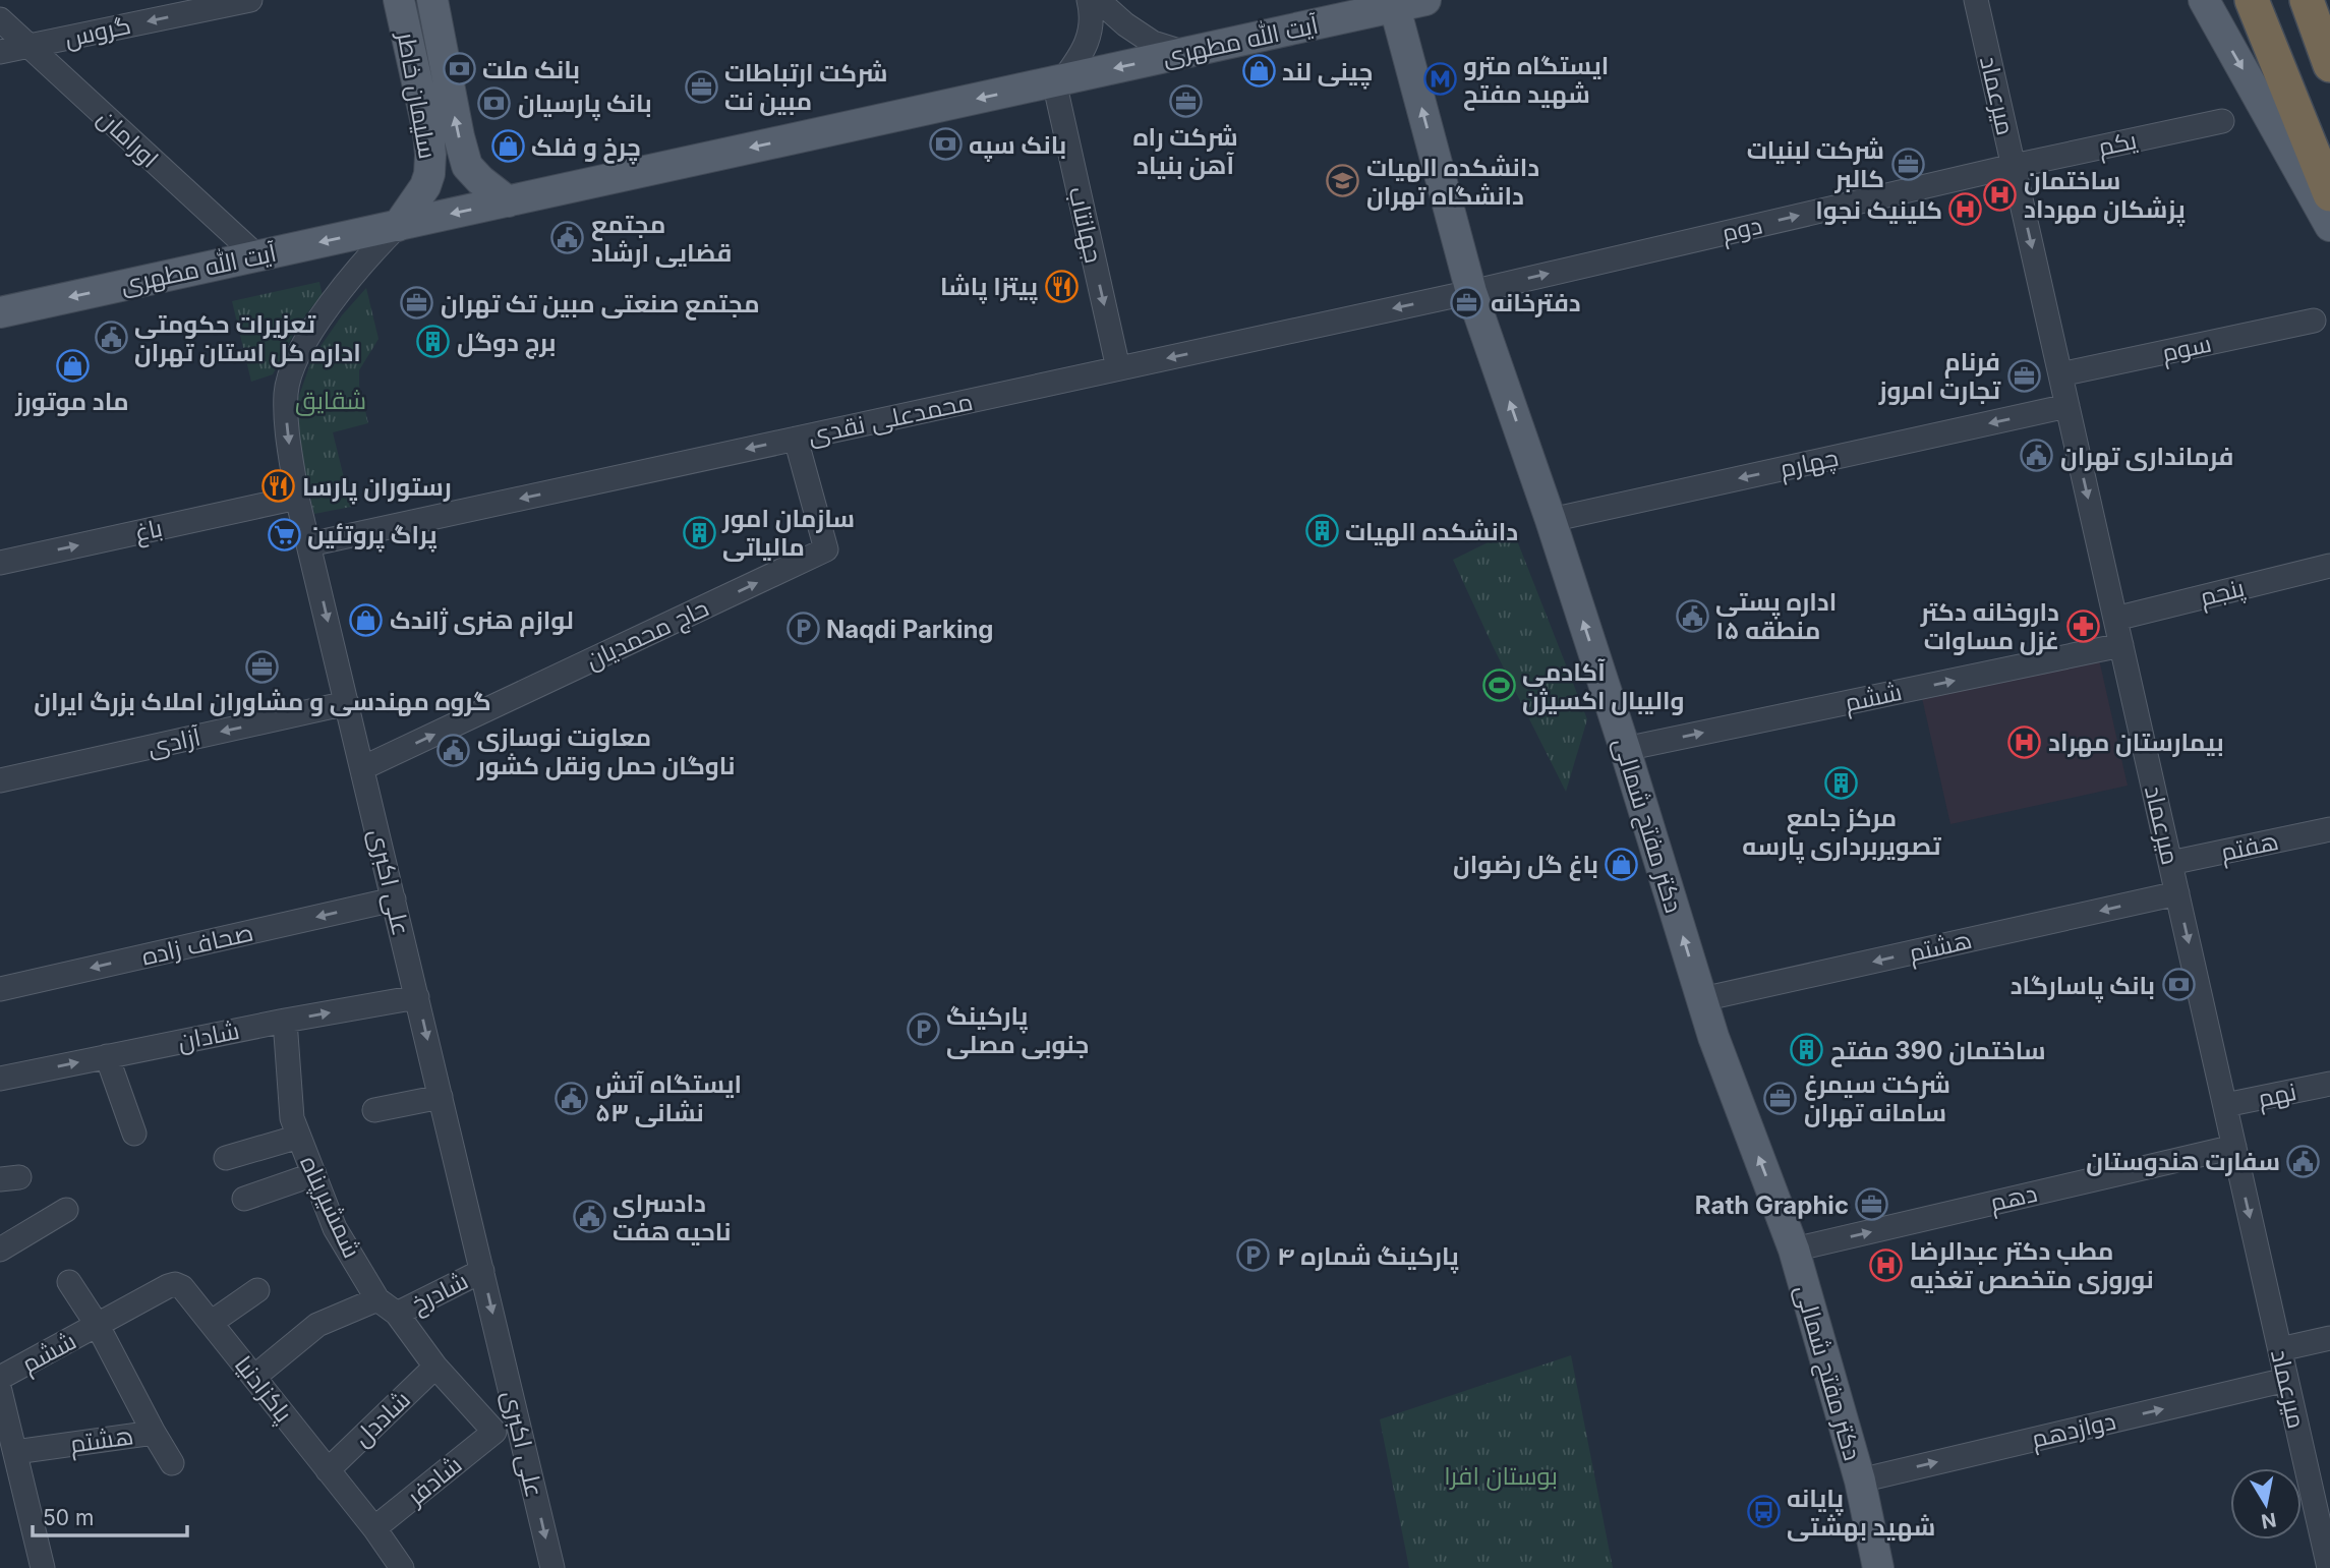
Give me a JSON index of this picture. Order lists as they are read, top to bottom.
{
  "streets": {
    "main road": ["آیت الله مطهری", "سلیمان خاطر", "دکتر مفتح شمالی"],
    "street": [
      "گروس",
      "میرعماد",
      "اورامان",
      "یکم",
      "جهانتاب",
      "دوم",
      "سوم",
      "محمدعلی نقدی",
      "چهارم",
      "باغ",
      "پنجم",
      "حاج محمدیان",
      "ششم",
      "آزادی",
      "هفتم",
      "علی‌ اکبری",
      "صحاف زاده",
      "هشتم",
      "شادان",
      "نهم",
      "دهم",
      "شمشیرپناه",
      "شادرخ",
      "پاکزادنیا",
      "شاددل",
      "دوازدهم",
      "شادفر"
    ]
  },
  "crossings": [
    ["گروس", "اورامان"],
    ["آیت الله مطهری", "سلیمان خاطر"],
    ["آیت الله مطهری", "اورامان"],
    ["آیت الله مطهری", "جهانتاب"],
    ["آیت الله مطهری", "دکتر مفتح شمالی"],
    ["آیت الله مطهری", "علی‌ اکبری"],
    ["سلیمان خاطر", "علی‌ اکبری"],
    ["میرعماد", "یکم"],
    ["میرعماد", "دوم"],
    ["میرعماد", "سوم"],
    ["میرعماد", "چهارم"],
    ["میرعماد", "پنجم"],
    ["میرعماد", "ششم"],
    ["میرعماد", "هفتم"],
    ["میرعماد", "هشتم"],
    ["میرعماد", "نهم"],
    ["میرعماد", "دهم"],
    ["میرعماد", "دوازدهم"],
    ["یکم", "دوم"],
    ["جهانتاب", "محمدعلی نقدی"],
    ["دوم", "محمدعلی نقدی"],
    ["دوم", "دکتر مفتح شمالی"],
    ["محمدعلی نقدی", "حاج محمدیان"],
    ["محمدعلی نقدی", "دکتر مفتح شمالی"],
    ["محمدعلی نقدی", "علی‌ اکبری"],
    ["چهارم", "دکتر مفتح شمالی"],
    ["باغ", "علی‌ اکبری"],
    ["حاج محمدیان", "علی‌ اکبری"],
    ["ششم", "دکتر مفتح شمالی"],
    ["ششم", "هشتم"],
    ["ششم", "پاکزادنیا"],
    ["آزادی", "علی‌ اکبری"],
    ["دکتر مفتح شمالی", "هشتم"],
    ["دکتر مفتح شمالی", "دهم"],
    ["دکتر مفتح شمالی", "دوازدهم"],
    ["علی‌ اکبری", "صحاف زاده"],
    ["علی‌ اکبری", "شادان"],
    ["علی‌ اکبری", "شادرخ"],
    ["هشتم", "پاکزادنیا"],
    ["شادان", "شمشیرپناه"],
    ["شمشیرپناه", "شادرخ"],
    ["شمشیرپناه", "شاددل"],
    ["شمشیرپناه", "شادفر"],
    ["شادرخ", "پاکزادنیا"],
    ["پاکزادنیا", "شاددل"],
    ["پاکزادنیا", "شادفر"]
  ],
  "one_way": [
    "گروس",
    "آیت الله مطهری",
    "سلیمان خاطر",
    "میرعماد",
    "جهانتاب",
    "دوم",
    "محمدعلی نقدی",
    "چهارم",
    "باغ",
    "حاج محمدیان",
    "ششم",
    "آزادی",
    "دکتر مفتح شمالی",
    "علی‌ اکبری",
    "صحاف زاده",
    "هشتم",
    "دهم",
    "دوازدهم"
  ],
  "parks": ["شقایق", "بوستان افرا"],
  "places": {
    "bank": [
      "بانک ملت",
      "بانک پارسیان",
      "بانک سپه",
      "بانک پاسارگاد"
    ],
    "shop": [
      "چینی لند",
      "چرخ و فلک",
      "ماد موتورز",
      "لوازم هنری ژاندک",
      "باغ گل رضوان"
    ],
    "metro station": ["ایستگاه مترو شهید مفتح"],
    "office": [
      "شرکت ارتباطات مبین نت",
      "شرکت راه آهن بنیاد",
      "شرکت لبنیات کالبر",
      "دفترخانه",
      "مجتمع صنعتی مبین تک تهران",
      "فرنام تجارت امروز",
      "گروه مهندسی و مشاوران املاک بزرگ ایران",
      "شرکت سیمرغ سامانه تهران",
      "Rath Graphic"
    ],
    "school or university": ["دانشکده الهیات دانشگاه تهران"],
    "hospital": [
      "ساختمان پزشکان مهرداد",
      "کلینیک نجوا",
      "بیمارستان مهراد",
      "مطب دکتر عبدالرضا نوروزی متخصص تغذیه"
    ],
    "public building": [
      "مجتمع قضایی ارشاد",
      "تعزیرات حکومتی اداره کل استان تهران",
      "فرمانداری تهران",
      "اداره پستی منطقه ۱۵",
      "معاونت نوسازی ناوگان حمل ونقل کشور",
      "ایستگاه آتش نشانی ۵۳",
      "سفارت هندوستان",
      "دادسرای ناحیه هفت"
    ],
    "restaurant": ["پیتزا پاشا", "رستوران پارسا"],
    "building": [
      "برج دوگل",
      "دانشکده الهیات",
      "سازمان امور مالیاتی",
      "مرکز جامع تصویربرداری پارسه",
      "ساختمان 390 مفتح"
    ],
    "supermarket": ["پراگ پروتئین"],
    "pharmacy": ["داروخانه دکتر غزل مساوات"],
    "parking": ["Naqdi Parking", "پارکینگ جنوبی مصلی", "پارکینگ شماره ۴"],
    "sports": ["آکادمی والیبال اکسیژن"],
    "bus stop": ["پایانه شهید بهشتی"]
  },
  "scale_bar": "50 m",
  "north": "bottom"
}
